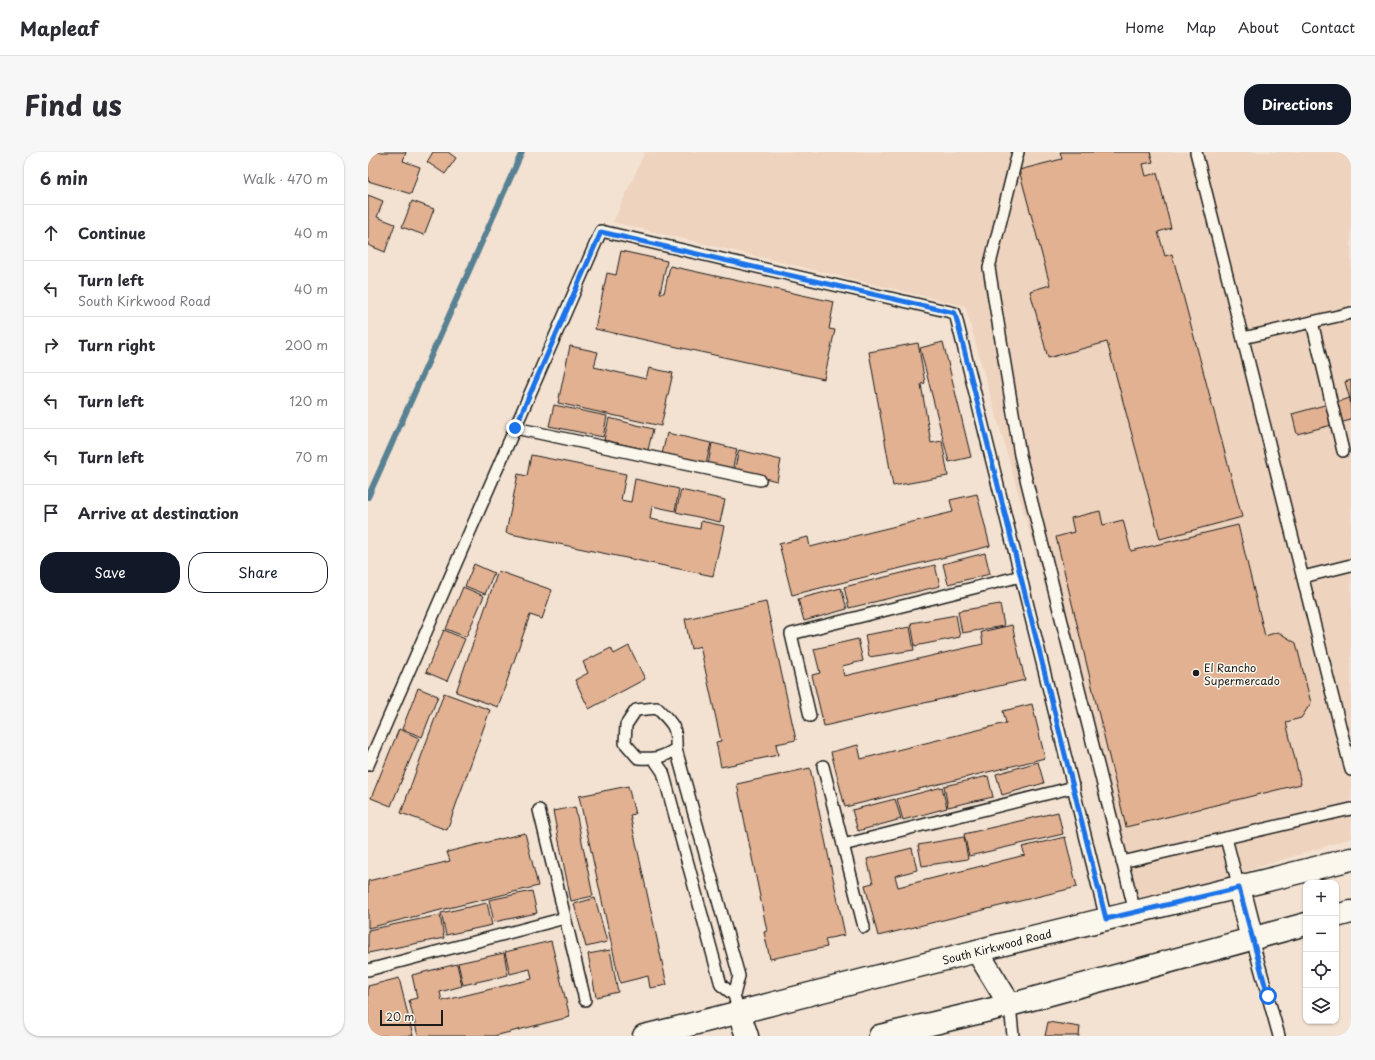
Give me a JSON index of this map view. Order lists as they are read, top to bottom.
{
  "streets": {
    "main road": ["South Kirkwood Road"]
  },
  "places": ["El Rancho Supermercado"],
  "scale_bar": "20 m",
  "page": {
    "header": "Mapleaf",
    "nav": [
      "Home",
      "Map",
      "About",
      "Contact"
    ],
    "title": "Find us",
    "buttons": [
      "Directions",
      ["Save", "Share"]
    ],
    "heading": ["6 min", "Walk · 470 m"],
    "list": [
      ["Continue", "40 m"],
      ["Turn left", "South Kirkwood Road", "40 m"],
      ["Turn right", "200 m"],
      ["Turn left", "120 m"],
      ["Turn left", "70 m"],
      "Arrive at destination"
    ],
    "map_buttons": ["+", "−"],
    "scale": "20 m"
  }
}
